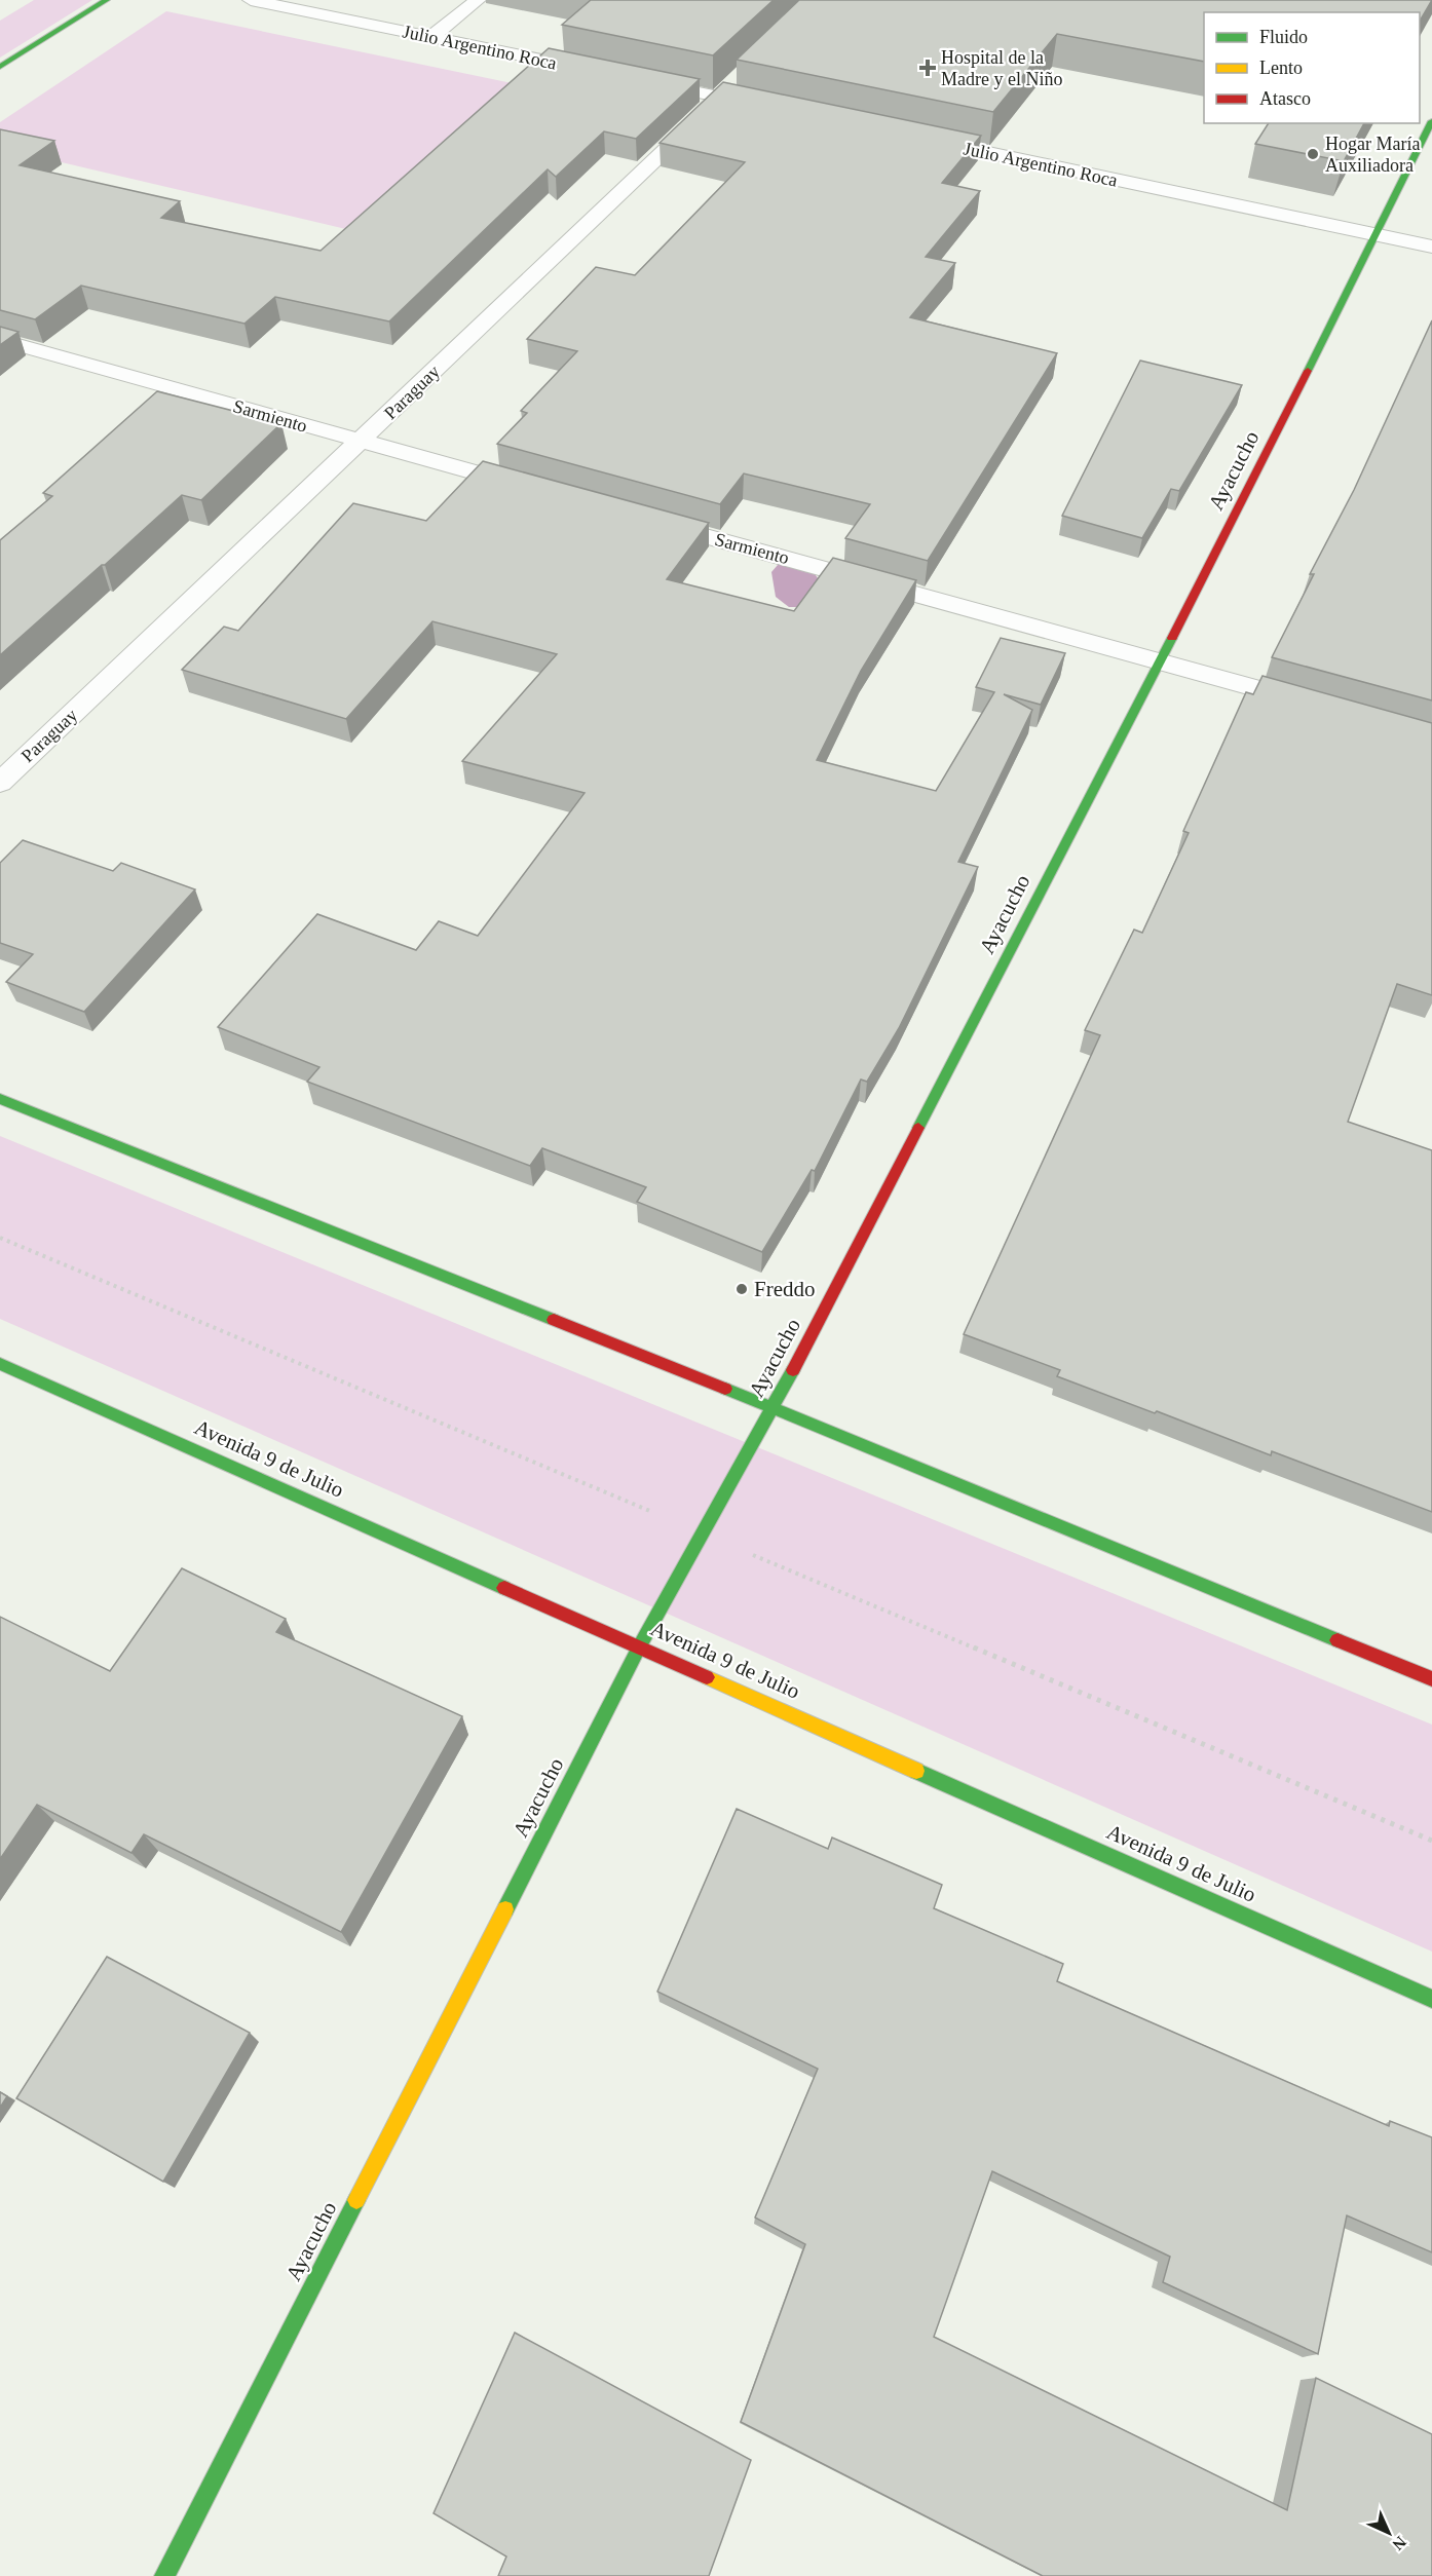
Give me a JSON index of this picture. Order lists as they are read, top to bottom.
{
  "streets": {
    "street": [
      "Julio Argentino Roca",
      "Paraguay",
      "Sarmiento",
      "Ayacucho",
      "Avenida 9 de Julio"
    ]
  },
  "crossings": [
    ["Julio Argentino Roca", "Ayacucho"],
    ["Paraguay", "Sarmiento"],
    ["Sarmiento", "Ayacucho"],
    ["Ayacucho", "Avenida 9 de Julio"]
  ],
  "places": {
    "health": ["Hospital de la Madre y el Niño"],
    "other": ["Hogar María Auxiliadora", "Freddo"]
  },
  "legend": ["Fluido", "Lento", "Atasco"],
  "north": "bottom right"
}
